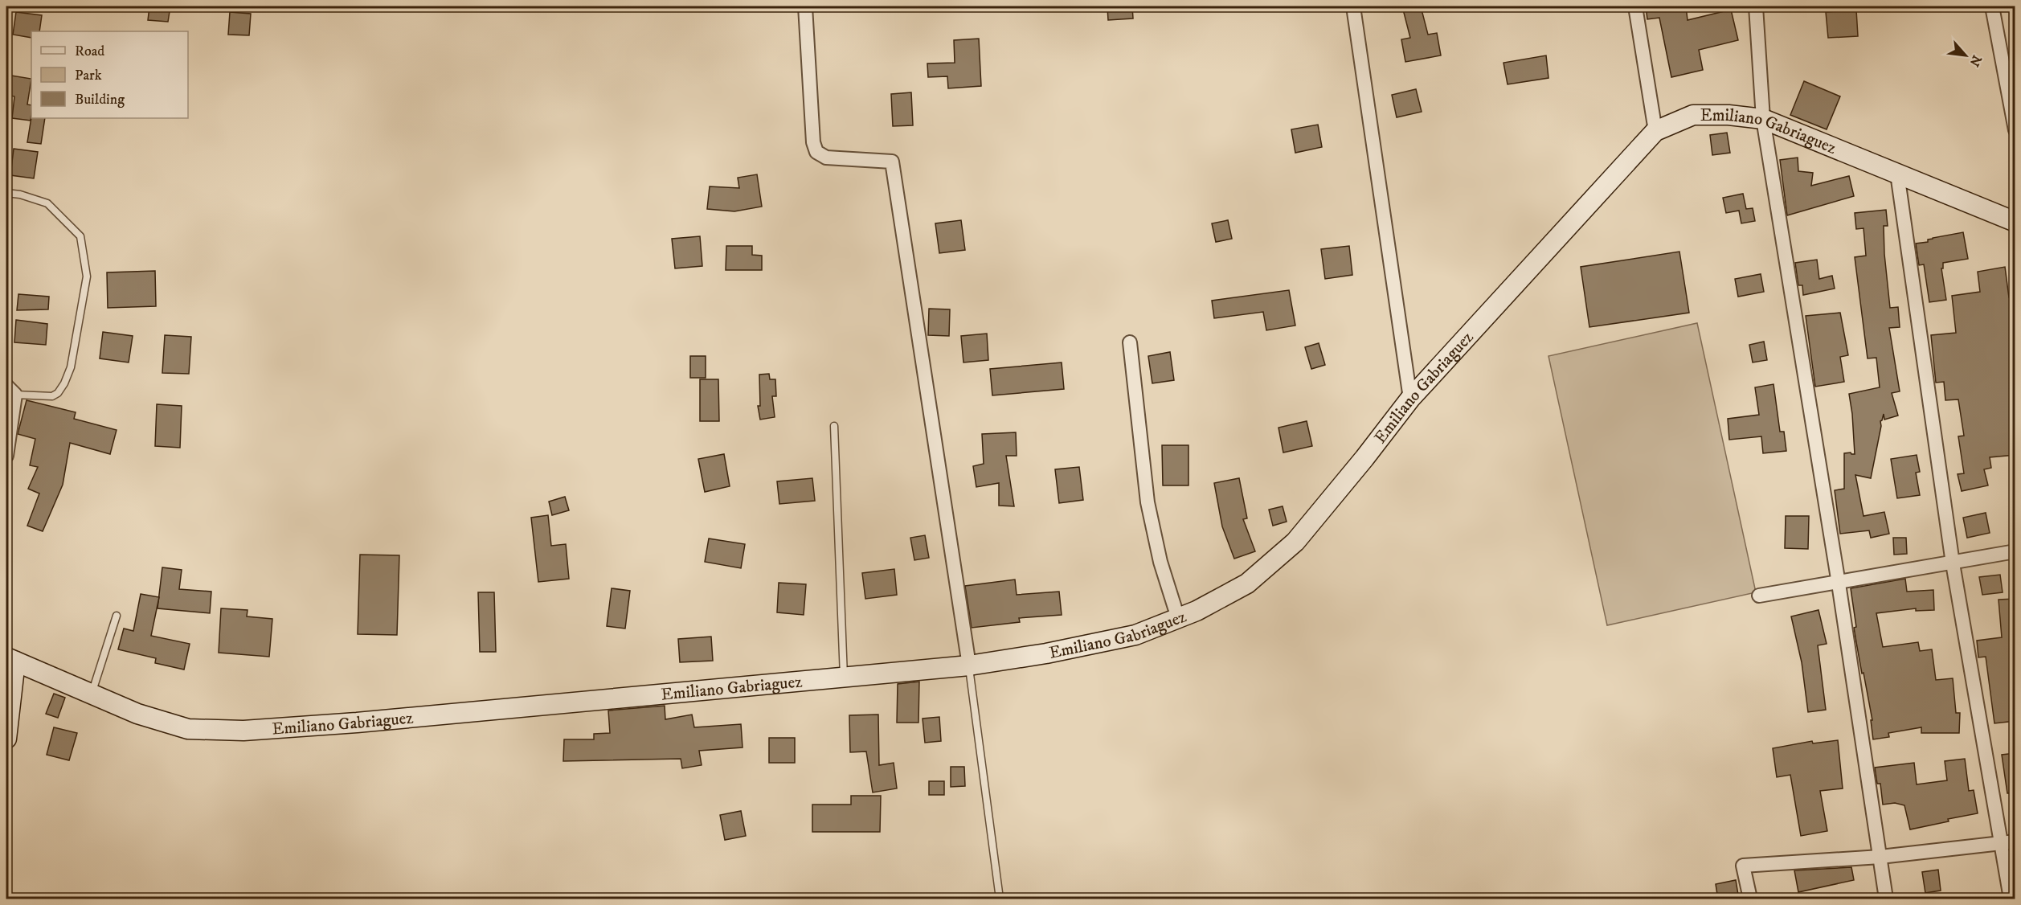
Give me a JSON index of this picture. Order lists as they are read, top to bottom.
{
  "streets": {
    "main road": ["Emiliano Gabriaguez"]
  },
  "legend": ["Road", "Park", "Building"],
  "north": "bottom right"
}
